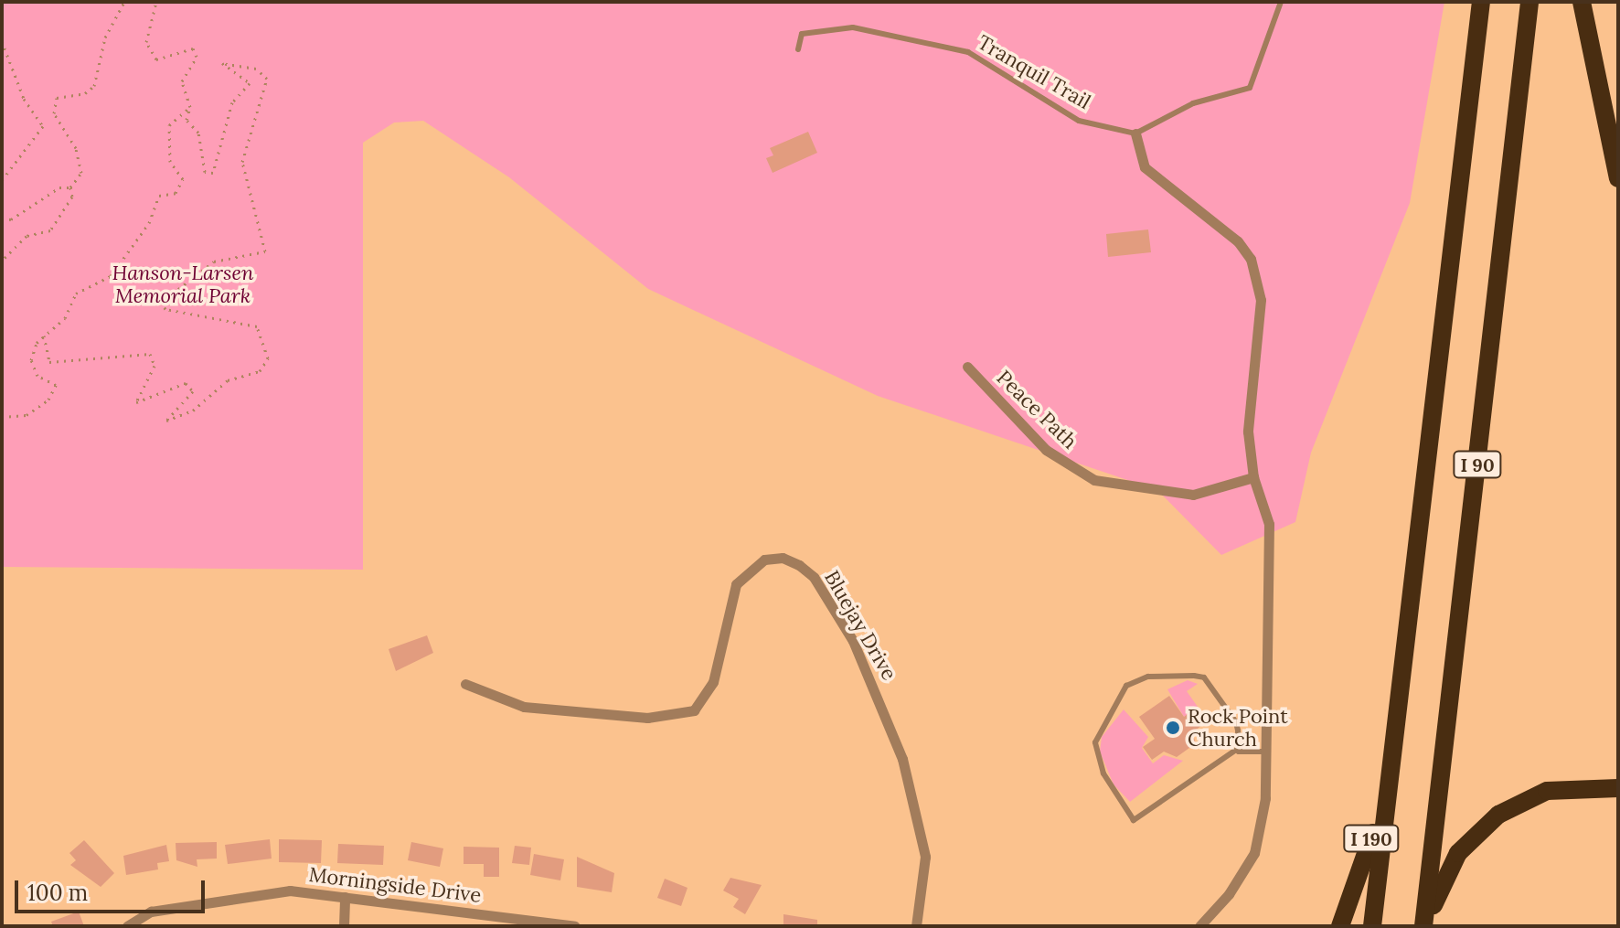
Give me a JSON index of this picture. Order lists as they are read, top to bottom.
{
  "streets": {
    "highway": ["I 90", "I 190"],
    "street": ["Peace Path", "Bluejay Drive", "Morningside Drive"],
    "lane": ["Tranquil Trail"]
  },
  "crossings": [
    ["I 90", "I 190"]
  ],
  "parks": ["Hanson-Larsen Memorial Park"],
  "places": ["Rock Point Church"],
  "scale_bar": "100 m"
}
